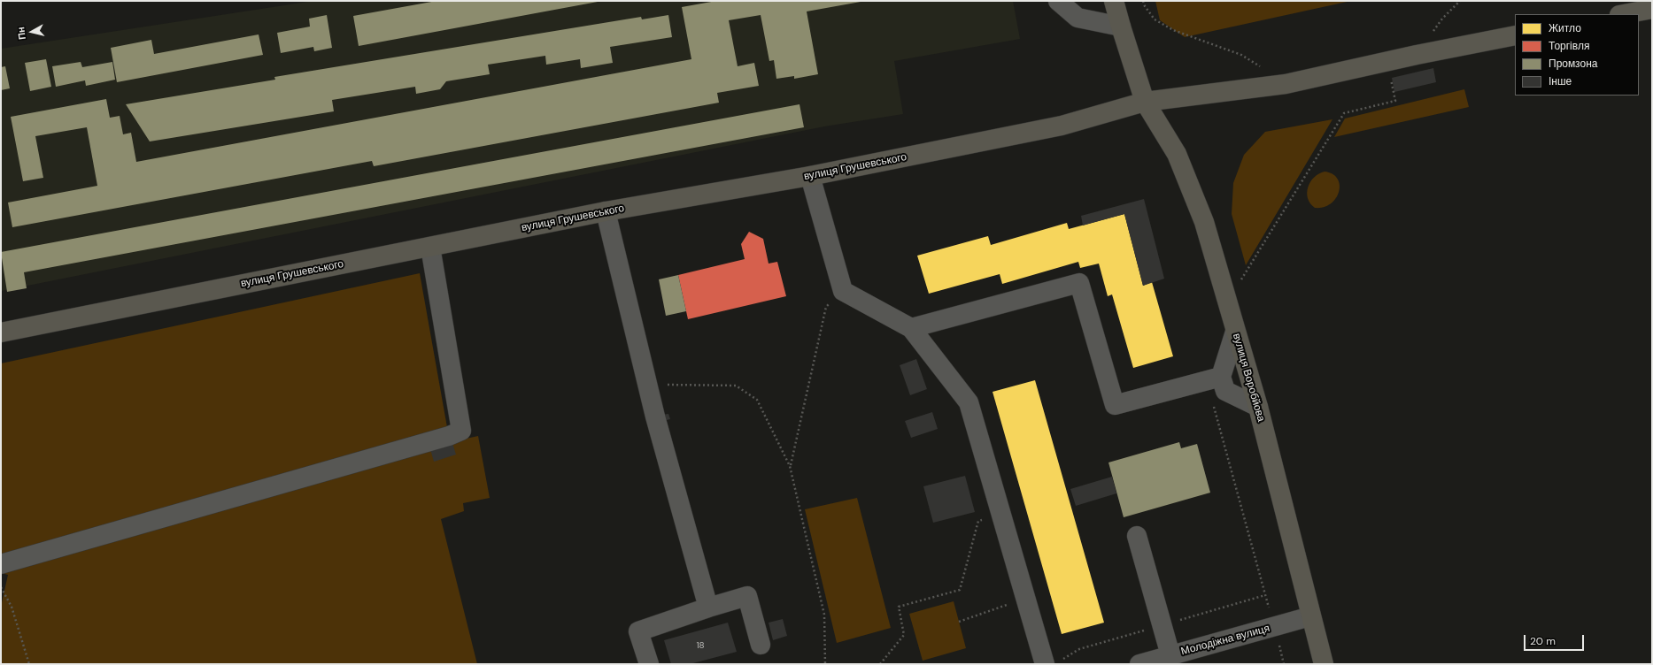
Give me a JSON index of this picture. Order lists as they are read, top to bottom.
{
  "streets": {
    "main road": ["вулиця Грушевського", "вулиця Воробйова"],
    "street": ["Молодіжна вулиця"]
  },
  "crossings": [
    ["вулиця Грушевського", "вулиця Воробйова"],
    ["вулиця Воробйова", "Молодіжна вулиця"]
  ],
  "house_numbers": ["18"],
  "legend": [
    "Житло",
    "Торгівля",
    "Промзона",
    "Інше"
  ],
  "scale_bar": "20 m",
  "north": "left"
}
